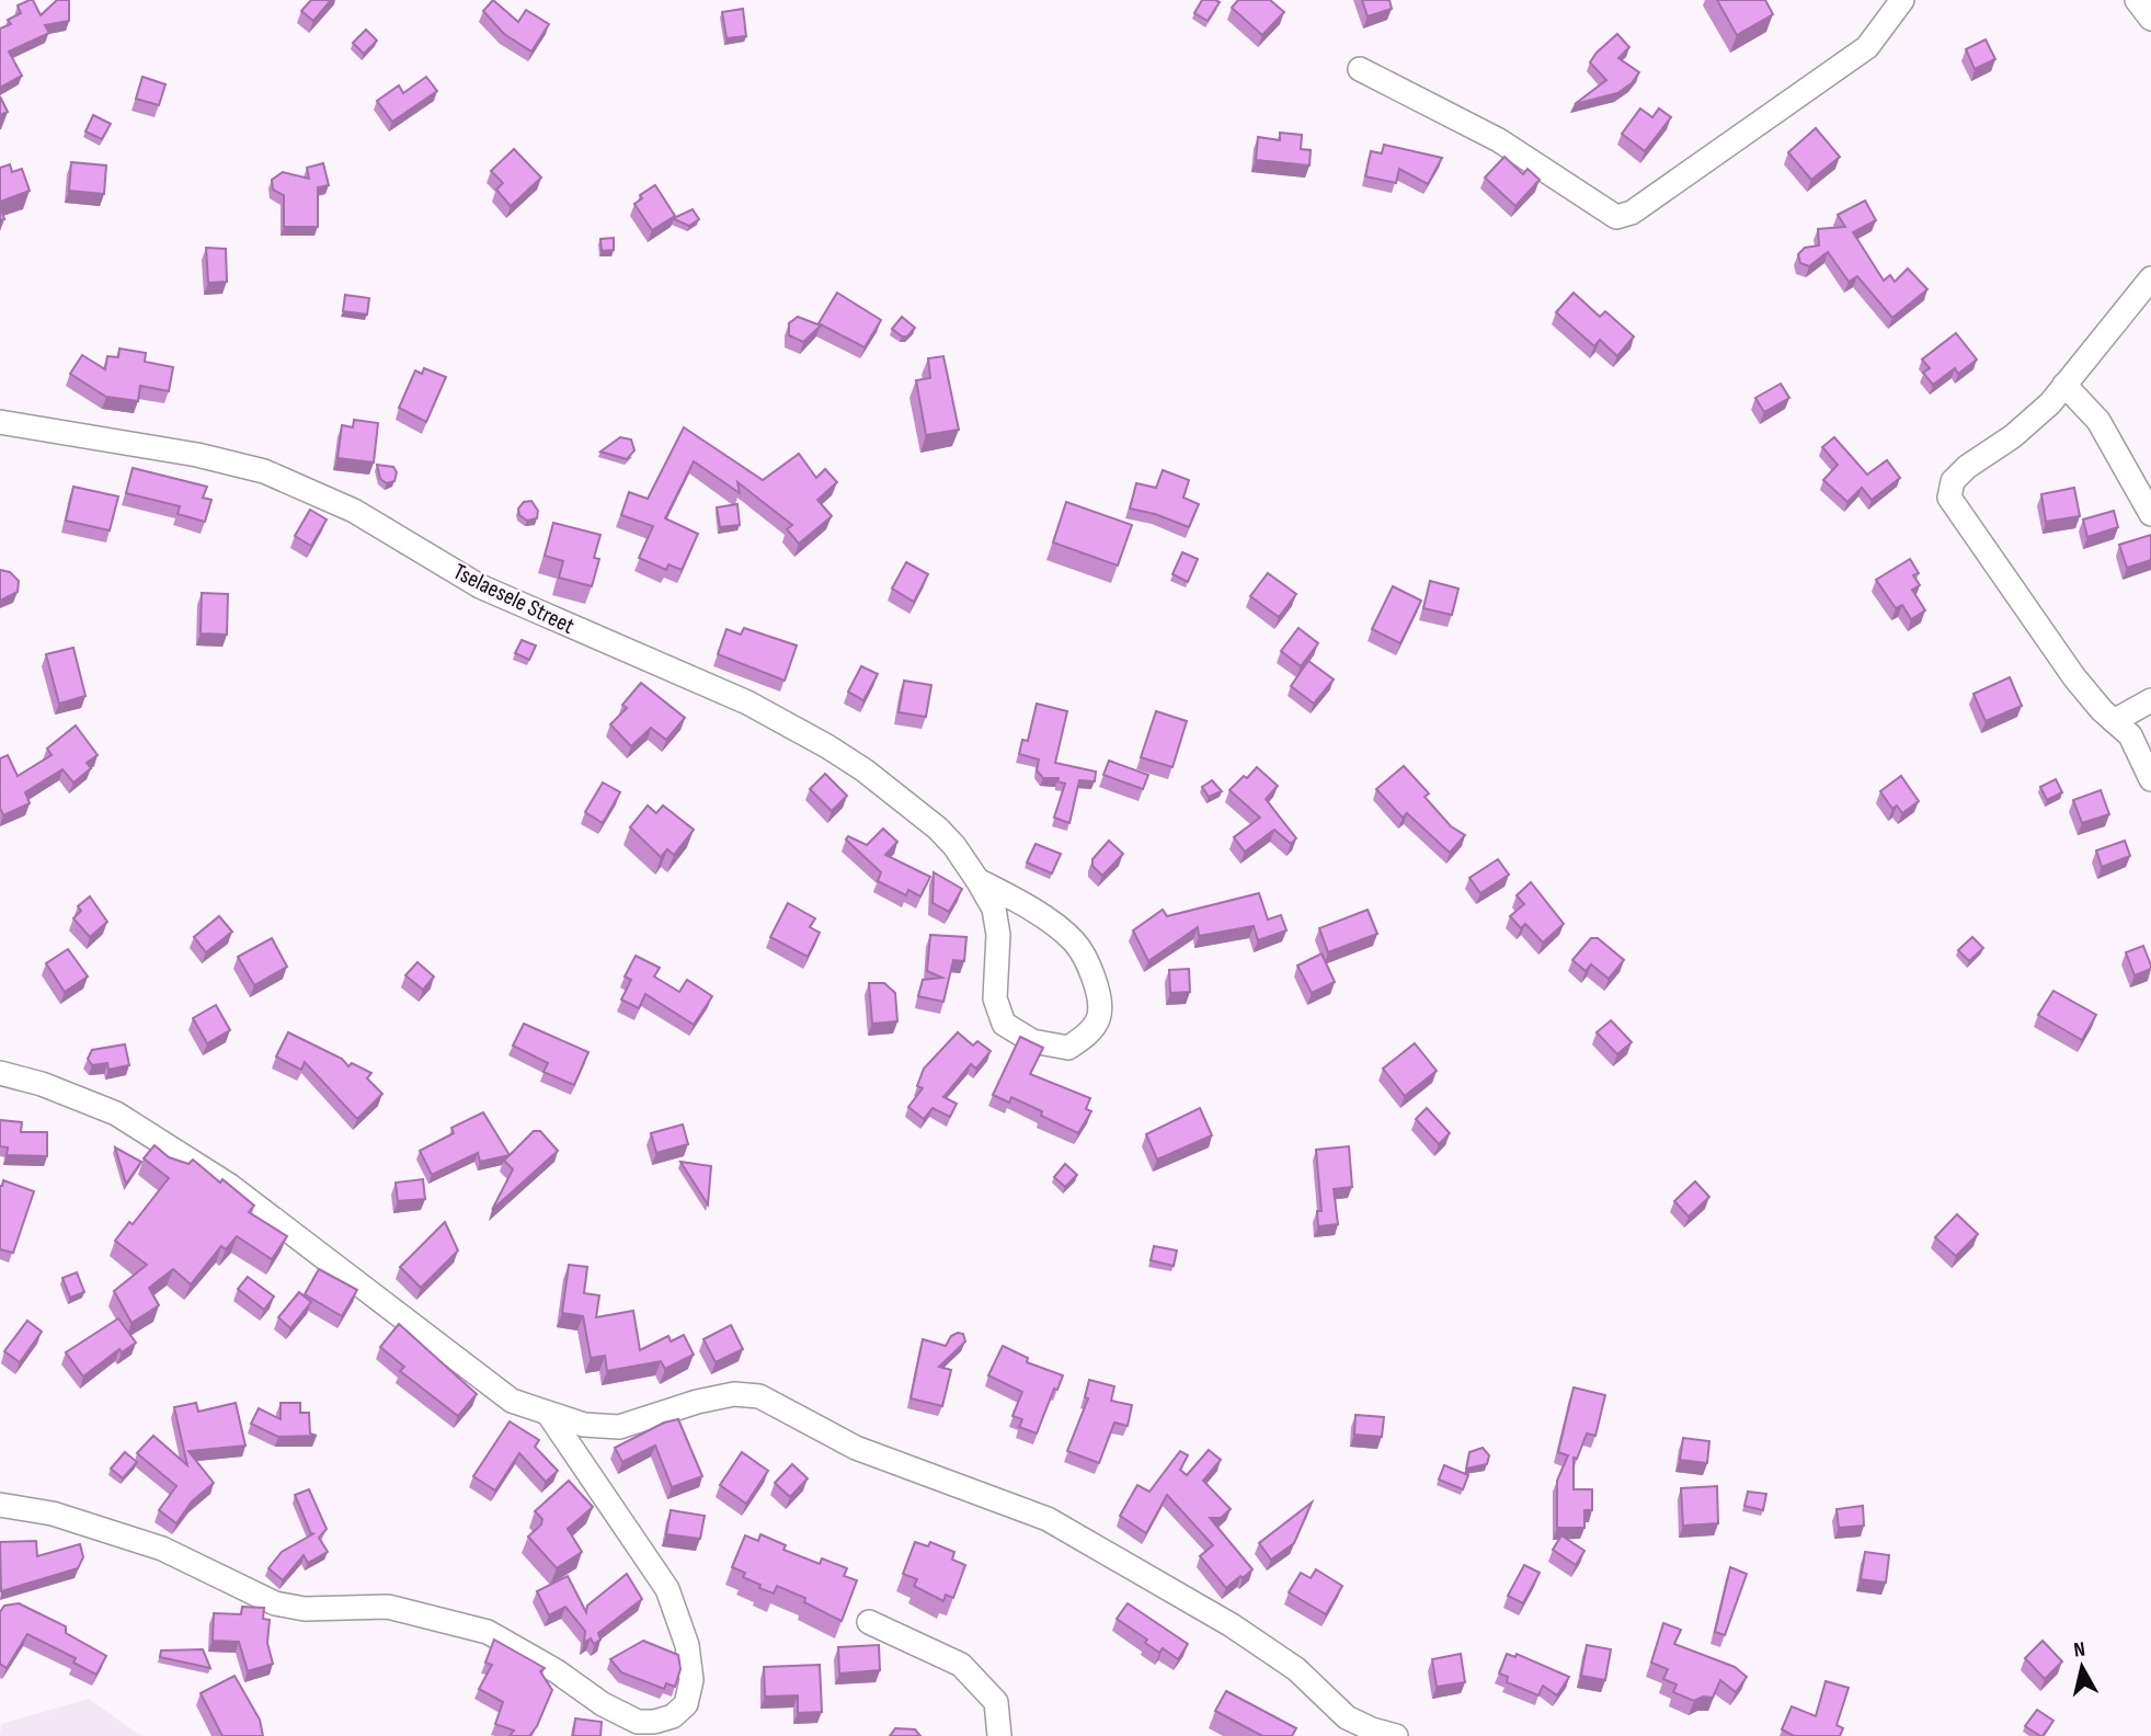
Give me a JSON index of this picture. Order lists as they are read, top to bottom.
{
  "streets": {
    "street": ["Tselaesele Street"]
  },
  "north": "top"
}
